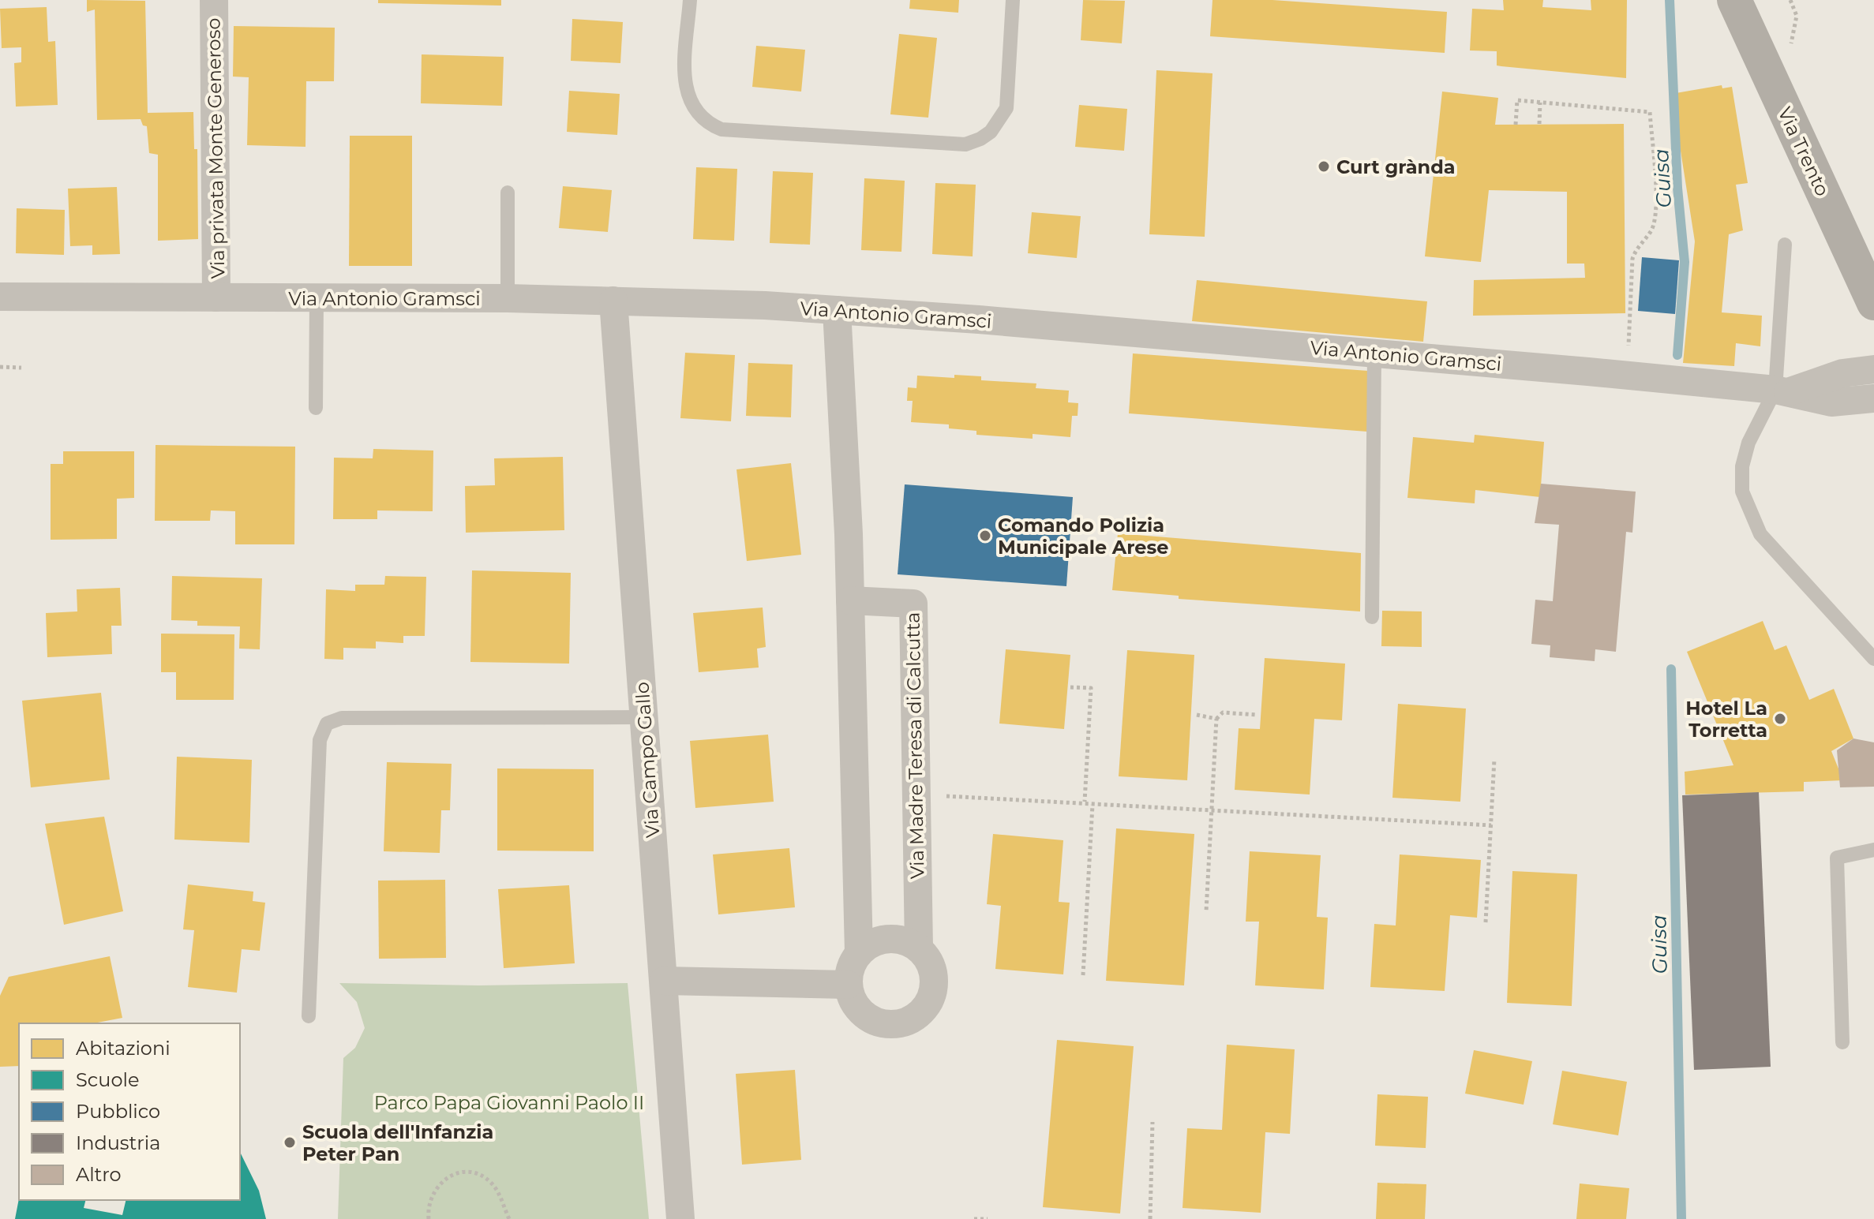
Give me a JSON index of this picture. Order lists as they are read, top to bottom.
{
  "streets": {
    "main road": ["Via Trento"],
    "street": [
      "Via privata Monte Generoso",
      "Via Antonio Gramsci",
      "Via Madre Teresa di Calcutta",
      "Via Campo Gallo"
    ]
  },
  "crossings": [
    ["Via privata Monte Generoso", "Via Antonio Gramsci"],
    ["Via Antonio Gramsci", "Via Campo Gallo"]
  ],
  "water": ["Guisa"],
  "parks": ["Parco Papa Giovanni Paolo II"],
  "places": [
    "Curt grànda",
    "Comando Polizia Municipale Arese",
    "Hotel La Torretta",
    "Scuola dell'Infanzia Peter Pan"
  ],
  "legend": [
    "Abitazioni",
    "Scuole",
    "Pubblico",
    "Industria",
    "Altro"
  ]
}
